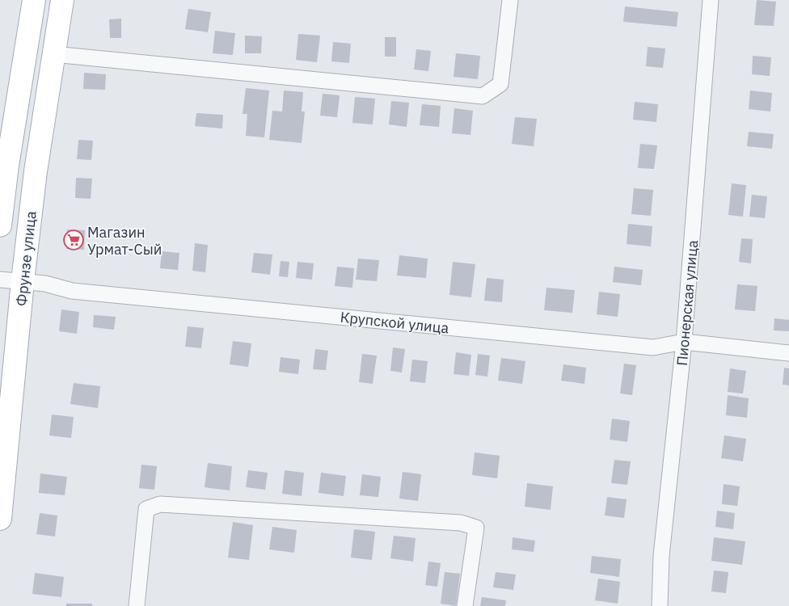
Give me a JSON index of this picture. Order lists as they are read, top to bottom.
{
  "streets": {
    "main road": ["Фрунзе улица"],
    "street": ["Пионерская улица", "Крупской улица"]
  },
  "crossings": [
    ["Фрунзе улица", "Крупской улица"],
    ["Пионерская улица", "Крупской улица"]
  ],
  "places": {
    "supermarket": ["Магазин Урмат-Сый"]
  }
}
